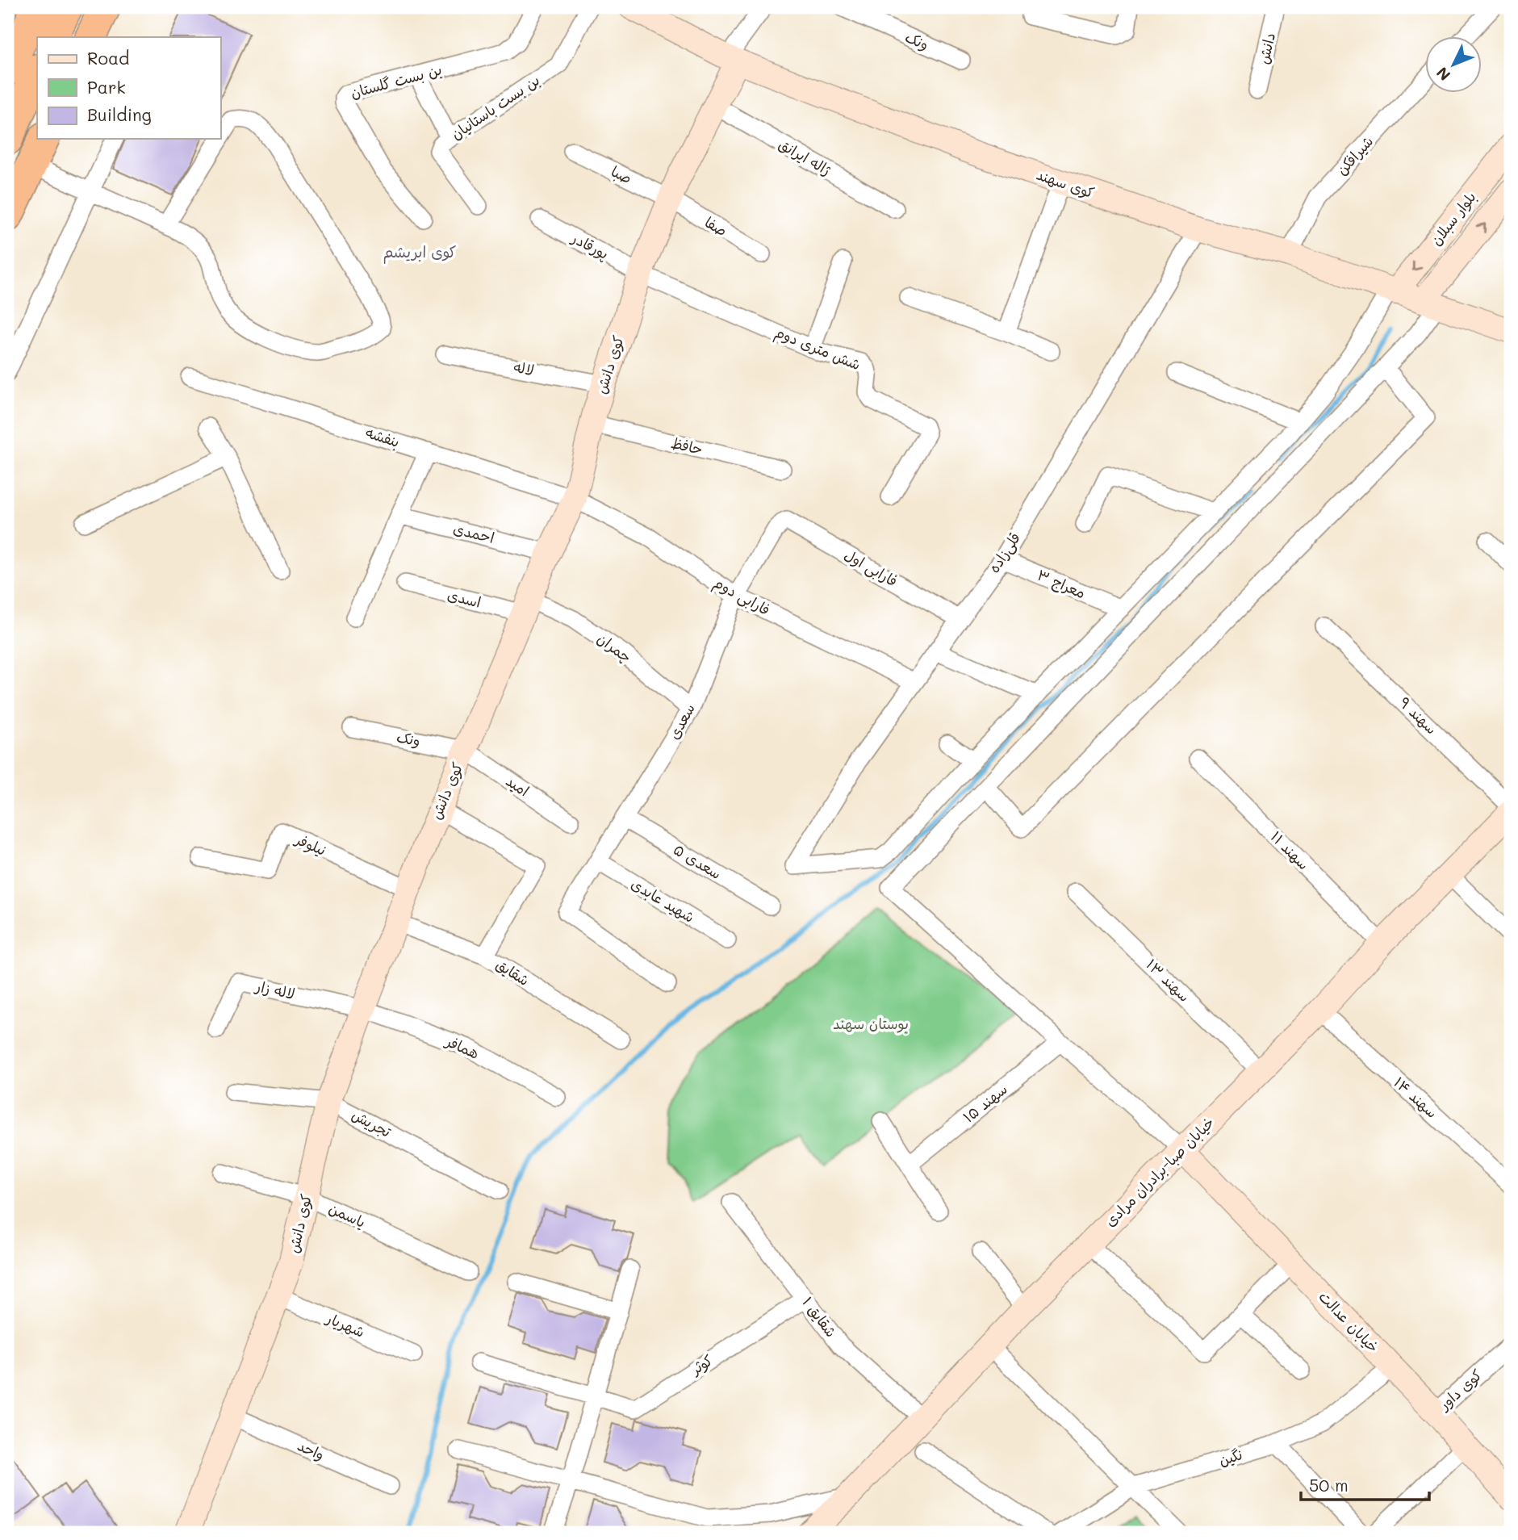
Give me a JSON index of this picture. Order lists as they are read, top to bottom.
{
  "streets": {
    "main road": [
      "کوی سهند",
      "بلوار سبلان",
      "کوی دانش",
      "خیابان صبا-برادران مرادی",
      "خیابان عدالت"
    ],
    "street": [
      "ونک",
      "دانش",
      "بن بست گلستان",
      "بن بست باستانیان",
      "شیر‌افکن",
      "ژاله ایرانق",
      "صبا",
      "صفا",
      "پورقادر",
      "شش متری دوم",
      "لاله",
      "بنفشه",
      "حافظ",
      "احمدی",
      "قلی‌زاده",
      "فارابی اول",
      "معراج ۳",
      "فارابی دوم",
      "اسدی",
      "چمران",
      "سهند ۹",
      "سعدی",
      "امید",
      "نیلوفر",
      "سهند ۱۱",
      "سعدی ۵",
      "شهید عابدی",
      "شقایق",
      "سهند ۱۳",
      "لاله زار",
      "همافر",
      "سهند ۱۴",
      "سهند ۱۵",
      "تجریش",
      "یاسمن",
      "شقایق ۱",
      "شهریار",
      "کوثر",
      "کوی داور",
      "واحد",
      "نگین"
    ]
  },
  "crossings": [
    ["ونک", "کوی دانش"],
    ["ونک", "امید"],
    ["شیر‌افکن", "کوی سهند"],
    ["ژاله ایرانق", "کوی دانش"],
    ["صبا", "صفا"],
    ["صبا", "کوی دانش"],
    ["کوی سهند", "بلوار سبلان"],
    ["کوی سهند", "کوی دانش"],
    ["کوی سهند", "قلی‌زاده"],
    ["صفا", "کوی دانش"],
    ["پورقادر", "شش متری دوم"],
    ["پورقادر", "کوی دانش"],
    ["شش متری دوم", "کوی دانش"],
    ["کوی دانش", "لاله"],
    ["کوی دانش", "بنفشه"],
    ["کوی دانش", "حافظ"],
    ["کوی دانش", "احمدی"],
    ["کوی دانش", "فارابی دوم"],
    ["کوی دانش", "اسدی"],
    ["کوی دانش", "چمران"],
    ["کوی دانش", "امید"],
    ["کوی دانش", "نیلوفر"],
    ["کوی دانش", "شقایق"],
    ["کوی دانش", "لاله زار"],
    ["کوی دانش", "همافر"],
    ["کوی دانش", "تجریش"],
    ["کوی دانش", "یاسمن"],
    ["کوی دانش", "شهریار"],
    ["کوی دانش", "واحد"],
    ["بنفشه", "فارابی دوم"],
    ["قلی‌زاده", "فارابی اول"],
    ["قلی‌زاده", "معراج ۳"],
    ["قلی‌زاده", "فارابی دوم"],
    ["فارابی اول", "سعدی"],
    ["فارابی دوم", "سعدی"],
    ["اسدی", "چمران"],
    ["چمران", "سعدی"],
    ["سعدی", "سعدی ۵"],
    ["سعدی", "شهید عابدی"],
    ["سهند ۱۱", "خیابان صبا-برادران مرادی"],
    ["سهند ۱۳", "خیابان صبا-برادران مرادی"],
    ["لاله زار", "همافر"],
    ["سهند ۱۴", "خیابان صبا-برادران مرادی"],
    ["خیابان صبا-برادران مرادی", "شقایق ۱"],
    ["خیابان صبا-برادران مرادی", "خیابان عدالت"],
    ["شقایق ۱", "کوثر"],
    ["خیابان عدالت", "کوی داور"],
    ["خیابان عدالت", "نگین"]
  ],
  "districts": ["کوی ابریشم"],
  "parks": ["بوستان سهند"],
  "legend": ["Road", "Park", "Building"],
  "scale_bar": "50 m",
  "north": "bottom left"
}
